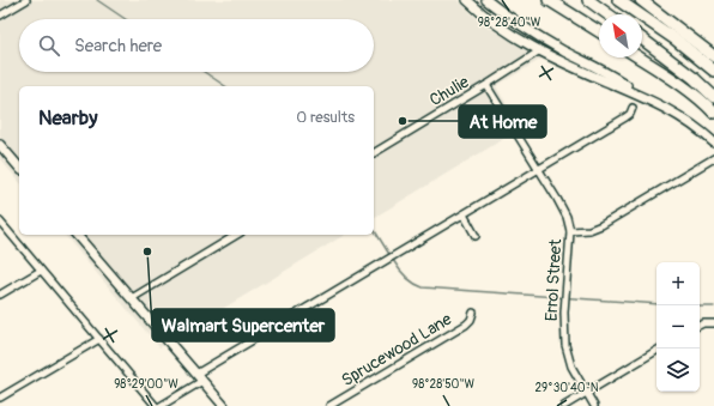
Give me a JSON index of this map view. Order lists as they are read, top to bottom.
{
  "streets": {
    "street": ["Chulie", "Errol Street", "Sprucewood Lane"]
  },
  "crossings": [
    ["Chulie", "Errol Street"]
  ],
  "places": ["At Home", "Walmart Supercenter"],
  "north": "top left",
  "page": {
    "search": "Search here",
    "heading": ["Nearby", "0 results"],
    "map_buttons": ["+", "−"]
  },
  "coordinates": [
    "98°28'40\"W",
    "98°29'00\"W",
    "98°28'50\"W",
    "29°30'40\"N"
  ]
}
